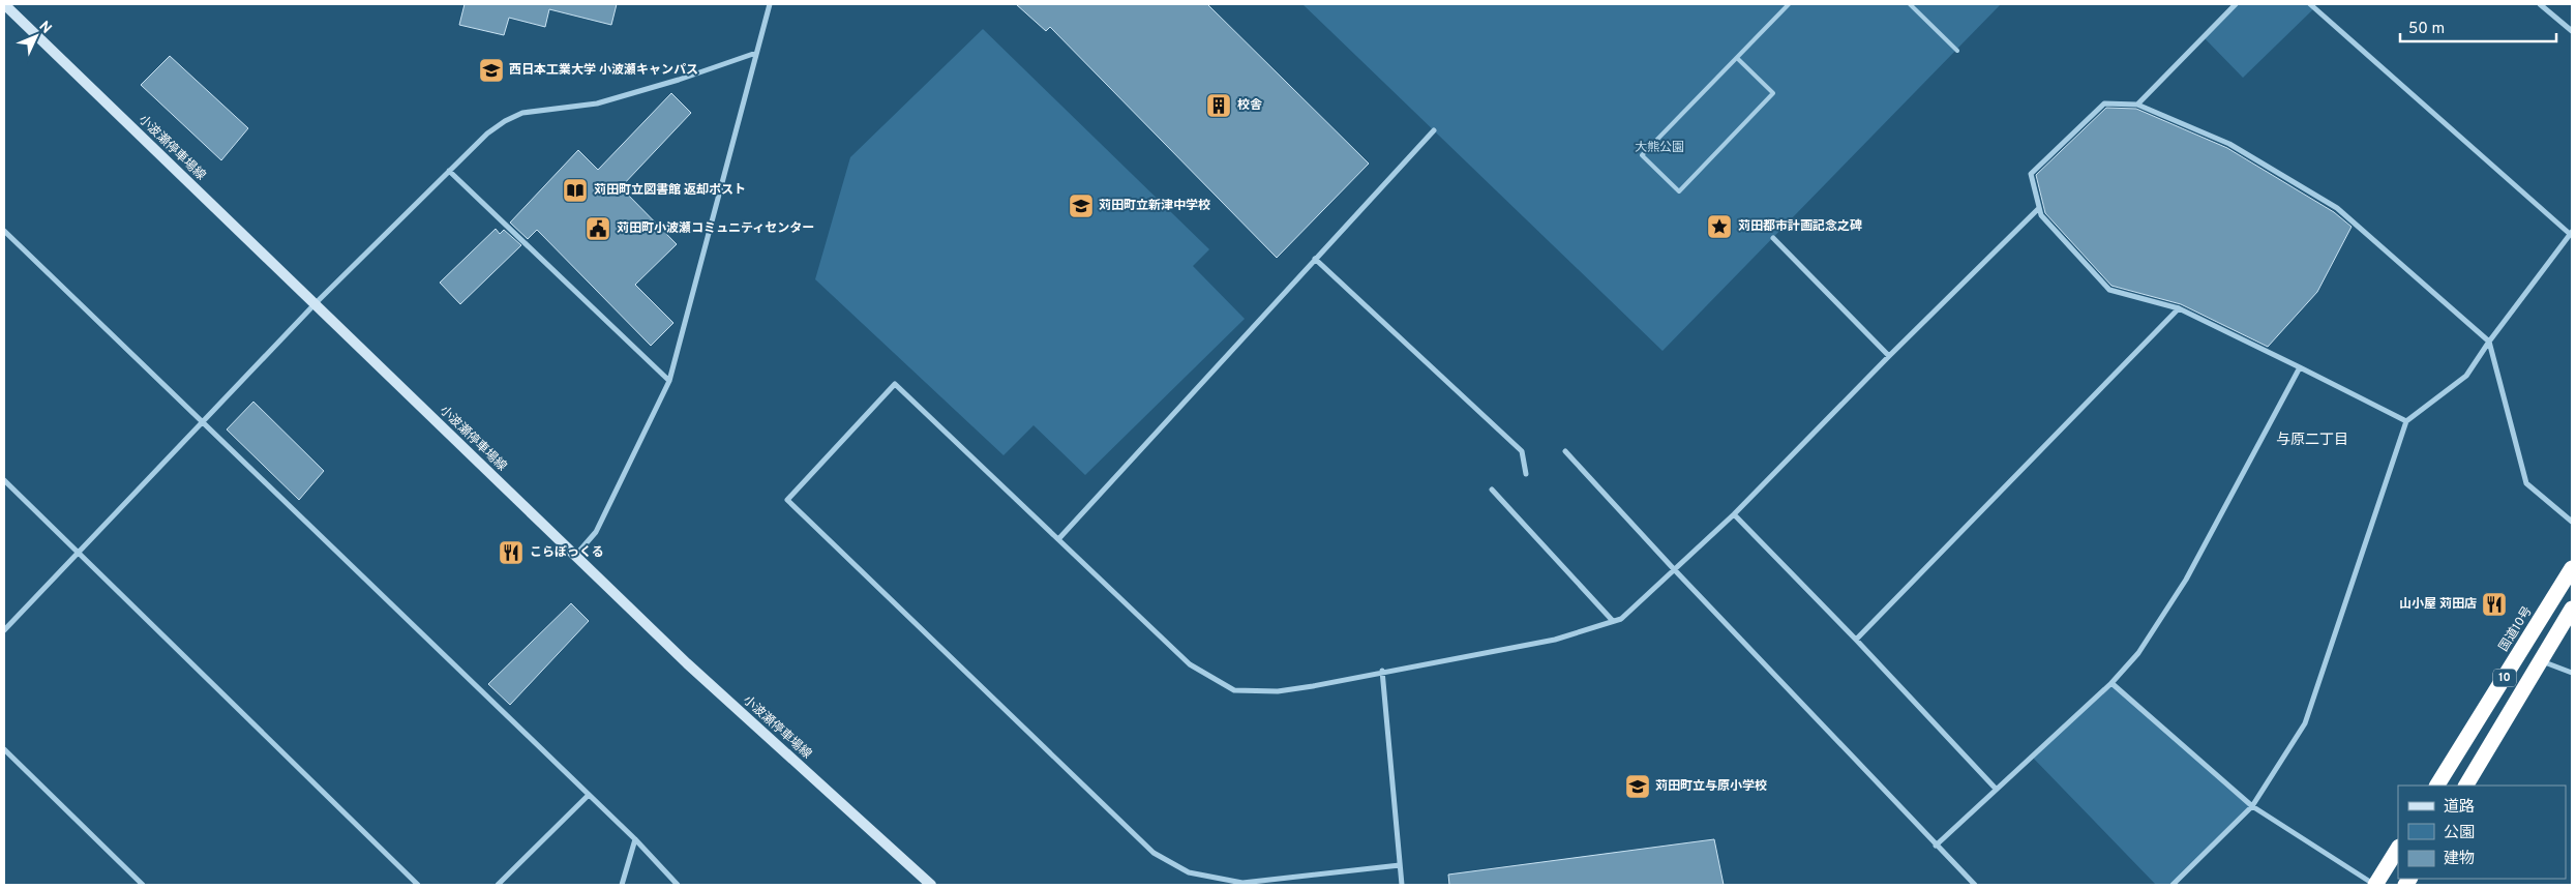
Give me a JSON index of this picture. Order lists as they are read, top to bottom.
{
  "streets": {
    "highway": ["国道10号", "10"],
    "main road": ["小波瀬停車場線"]
  },
  "districts": ["与原二丁目"],
  "parks": ["大熊公園"],
  "places": {
    "school or university": ["西日本工業大学 小波瀬キャンパス", "苅田町立新津中学校", "苅田町立与原小学校"],
    "building": ["校舎"],
    "library": ["苅田町立図書館 返却ポスト"],
    "place": ["苅田都市計画記念之碑"],
    "public building": ["苅田町小波瀬コミュニティセンター"],
    "restaurant": ["こらぼっくる", "山小屋 苅田店"]
  },
  "legend": ["道路", "公園", "建物"],
  "scale_bar": "50 m",
  "north": "top right"
}
